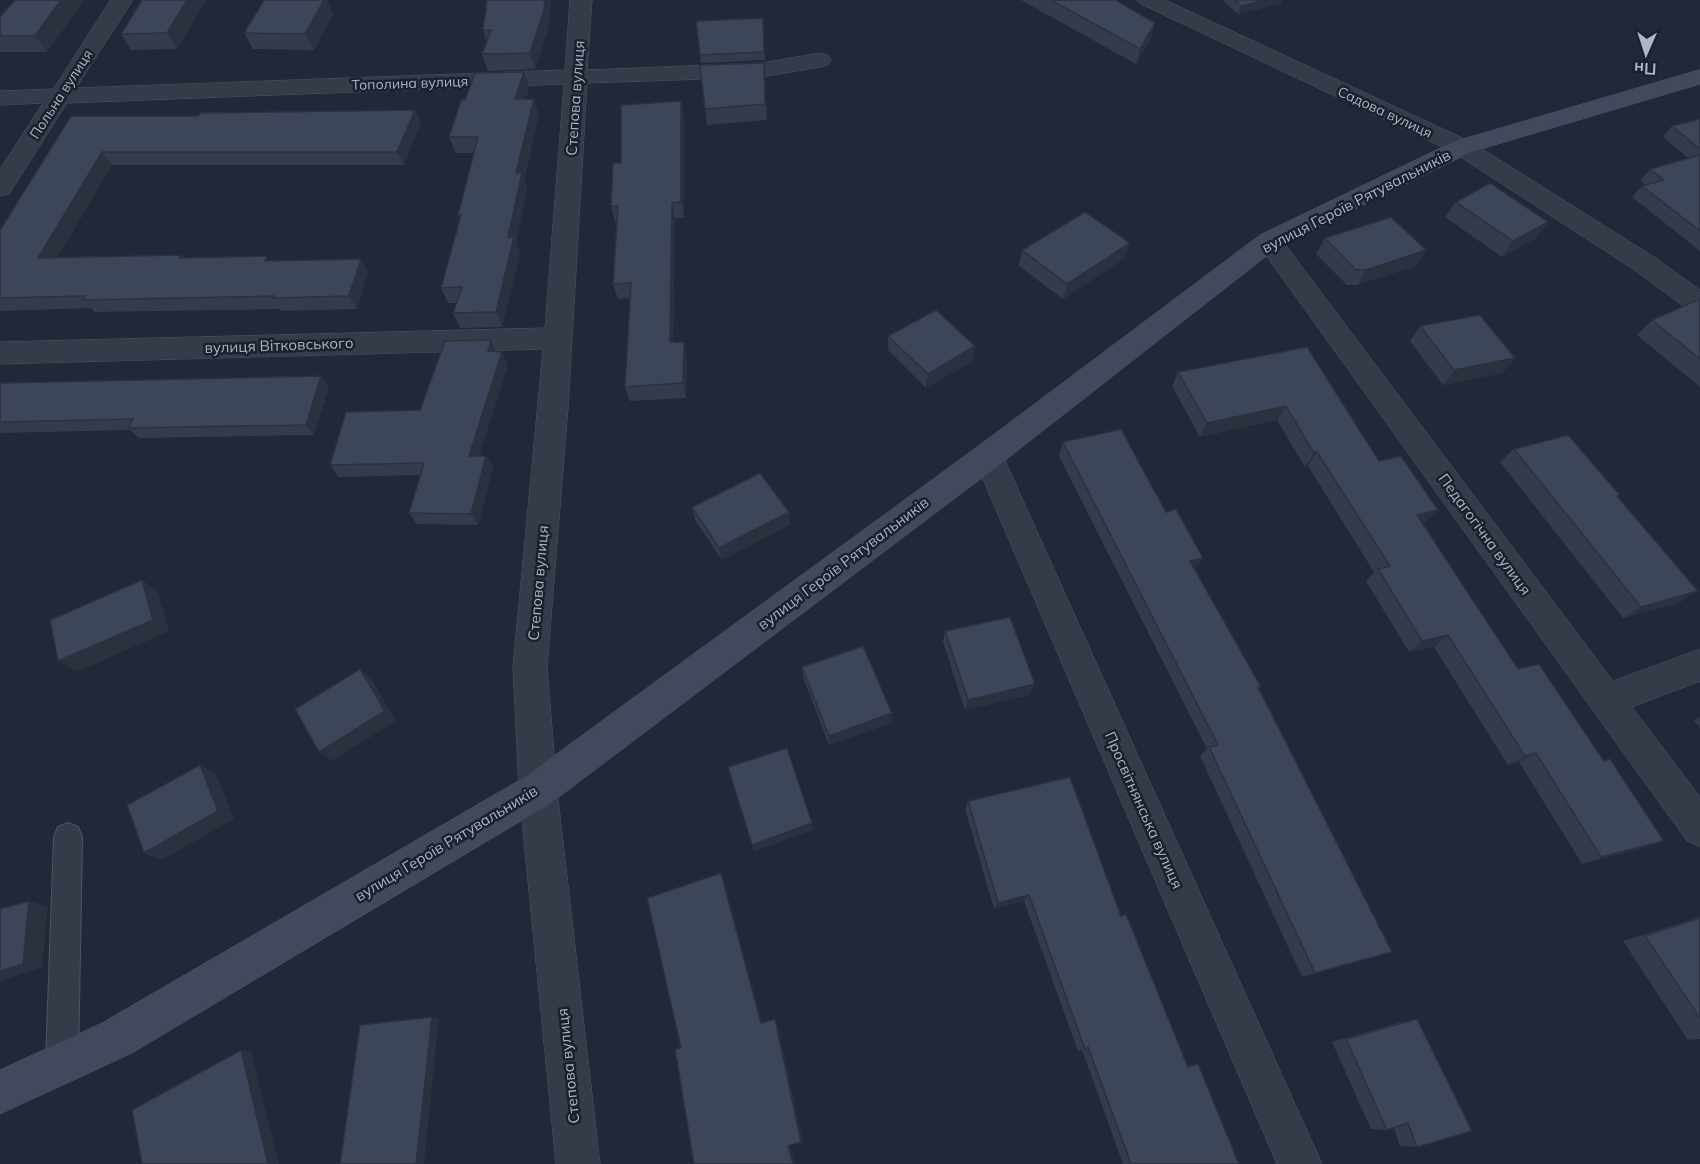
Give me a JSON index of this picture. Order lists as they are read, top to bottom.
{
  "streets": {
    "street": [
      "Тополина вулиця",
      "Польна вулиця",
      "Степова вулиця",
      "Садова вулиця",
      "вулиця Героїв Рятувальників",
      "вулиця Вітковського",
      "Педагогічна вулиця",
      "Просвітнянська вулиця"
    ]
  },
  "crossings": [
    ["Тополина вулиця", "Польна вулиця"],
    ["Тополина вулиця", "Степова вулиця"],
    ["Степова вулиця", "вулиця Героїв Рятувальників"],
    ["Степова вулиця", "вулиця Вітковського"],
    ["Садова вулиця", "вулиця Героїв Рятувальників"],
    ["вулиця Героїв Рятувальників", "Педагогічна вулиця"],
    ["вулиця Героїв Рятувальників", "Просвітнянська вулиця"]
  ],
  "north": "bottom"
}
